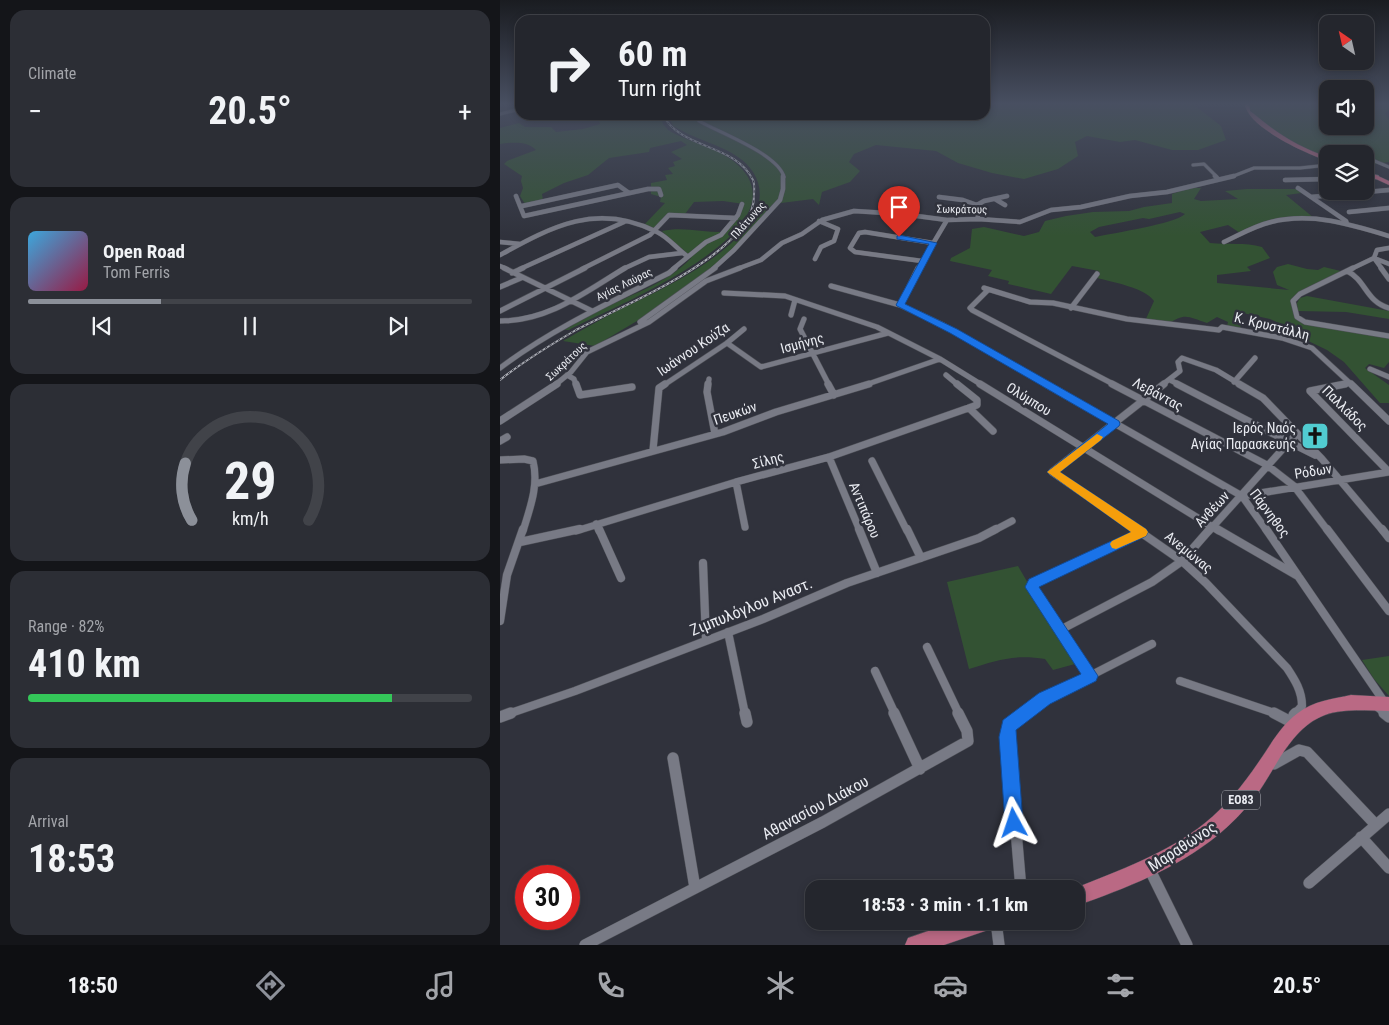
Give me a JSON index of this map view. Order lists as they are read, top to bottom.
{
  "streets": {
    "main road": ["ΕΟ83", "Μαραθώνος"],
    "street": [
      "Σωκράτους",
      "Πλάτωνος",
      "Αγίας Λαύρας",
      "Κ. Κρυστάλλη",
      "Ισμήνης",
      "Ιωάννου Κούζα",
      "Λεβάντας",
      "Ολύμπου",
      "Παλλάδος",
      "Πευκών",
      "Σίλης",
      "Ρόδων",
      "Ανθέων",
      "Αντιπάρου",
      "Πάρνηθος",
      "Ανεμώνας",
      "Ζιμπυλόγλου Αναστ.",
      "Αθανασίου Διάκου"
    ]
  },
  "crossings": [
    ["Σωκράτους", "Πλάτωνος"],
    ["Κ. Κρυστάλλη", "Λεβάντας"],
    ["Κ. Κρυστάλλη", "Παλλάδος"],
    ["Ισμήνης", "Ιωάννου Κούζα"],
    ["Ισμήνης", "Ολύμπου"],
    ["Ιωάννου Κούζα", "Πευκών"],
    ["Λεβάντας", "Ρόδων"],
    ["Λεβάντας", "Ανθέων"],
    ["Λεβάντας", "Ανεμώνας"],
    ["Ολύμπου", "Πευκών"],
    ["Ολύμπου", "Ανθέων"],
    ["Ολύμπου", "Πάρνηθος"],
    ["Ολύμπου", "Ανεμώνας"],
    ["Παλλάδος", "Ρόδων"],
    ["Σίλης", "Αντιπάρου"],
    ["Ρόδων", "Ανθέων"],
    ["Ρόδων", "Πάρνηθος"],
    ["Ανθέων", "Πάρνηθος"],
    ["Ανθέων", "Ανεμώνας"],
    ["Αντιπάρου", "Ζιμπυλόγλου Αναστ."],
    ["Πάρνηθος", "Ανεμώνας"],
    ["Πάρνηθος", "Μαραθώνος"],
    ["Ανεμώνας", "Μαραθώνος"]
  ],
  "places": {
    "church": ["Ιερός Ναός Αγίας Παρασκευής"]
  },
  "north": "top left",
  "page": {
    "tile": [
      "Climate",
      ["Range · 82%", "410 km"],
      ["Arrival", "18:53"]
    ],
    "turn": ["60 m", "Turn right"],
    "heat": ["−", "20.5°", "+"],
    "song": ["Open Road", "Tom Ferris"],
    "limit": "30",
    "trip": "18:53 · 3 min · 1.1 km",
    "tabs": ["18:50", "20.5°"],
    "gauge": ["29", "km/h"]
  }
}
